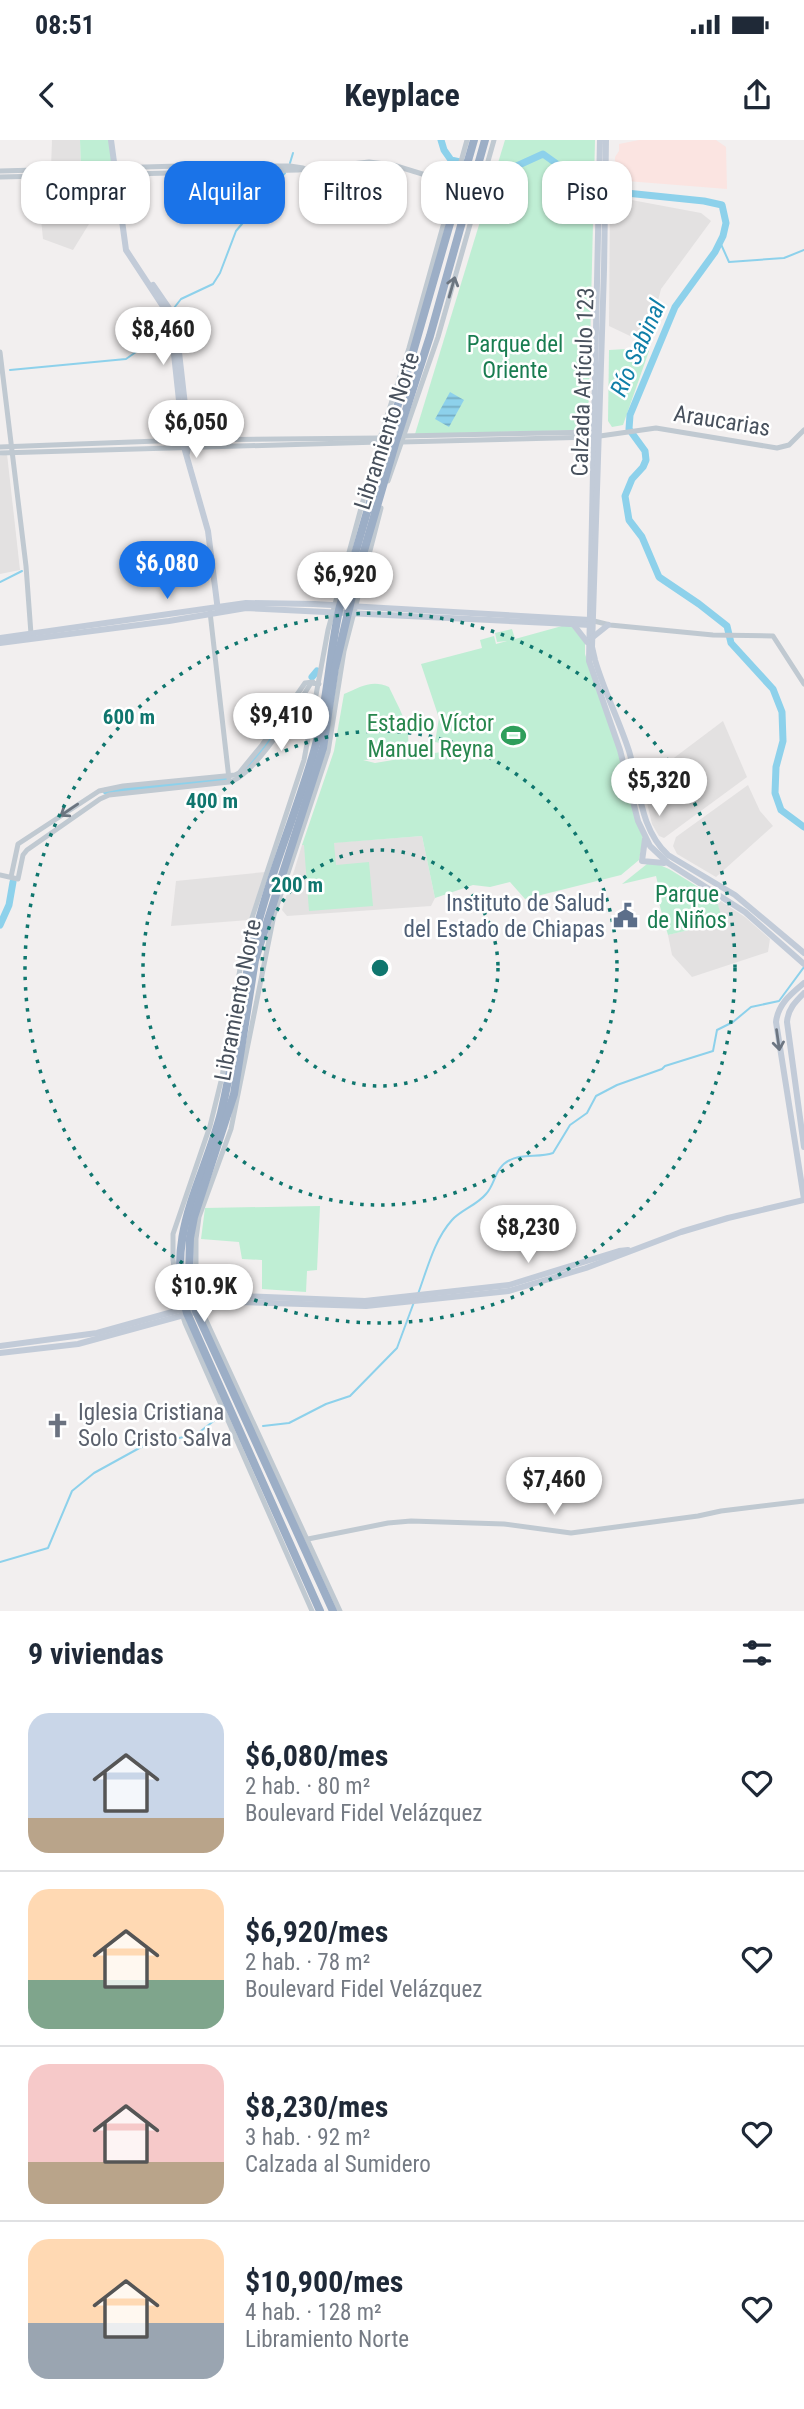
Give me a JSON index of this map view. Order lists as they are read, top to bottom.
{
  "streets": {
    "highway": ["Libramiento Norte"],
    "main road": ["Calzada Artículo 123"],
    "street": ["Araucarias"]
  },
  "crossings": [
    ["Calzada Artículo 123", "Araucarias"],
    ["Araucarias", "Libramiento Norte"]
  ],
  "water": ["Río Sabinal"],
  "parks": ["Parque del Oriente", "Parque de Niños"],
  "places": {
    "sports": ["Estadio Víctor Manuel Reyna"],
    "public building": ["Instituto de Salud del Estado de Chiapas"],
    "church": ["Iglesia Cristiana Solo Cristo Salva"]
  },
  "page": {
    "status": "08:51",
    "header": "Keyplace",
    "chip": [
      "Comprar",
      "Alquilar",
      "Filtros",
      "Nuevo",
      "Piso"
    ],
    "price": [
      "$8,460",
      "$6,050",
      "$6,080",
      "$6,920",
      "$9,410",
      "$5,320",
      "$8,230",
      "$10.9K",
      "$7,460"
    ],
    "heading": "9 viviendas",
    "list": [
      {
        "name": "$6,080/mes",
        "note": "2 hab. · 80 m² · Boulevard Fidel Velázquez"
      },
      {
        "name": "$6,920/mes",
        "note": "2 hab. · 78 m² · Boulevard Fidel Velázquez"
      },
      {
        "name": "$8,230/mes",
        "note": "3 hab. · 92 m² · Calzada al Sumidero"
      },
      {
        "name": "$10,900/mes",
        "note": "4 hab. · 128 m² · Libramiento Norte"
      }
    ]
  },
  "rings": ["600 m", "400 m", "200 m"]
}
